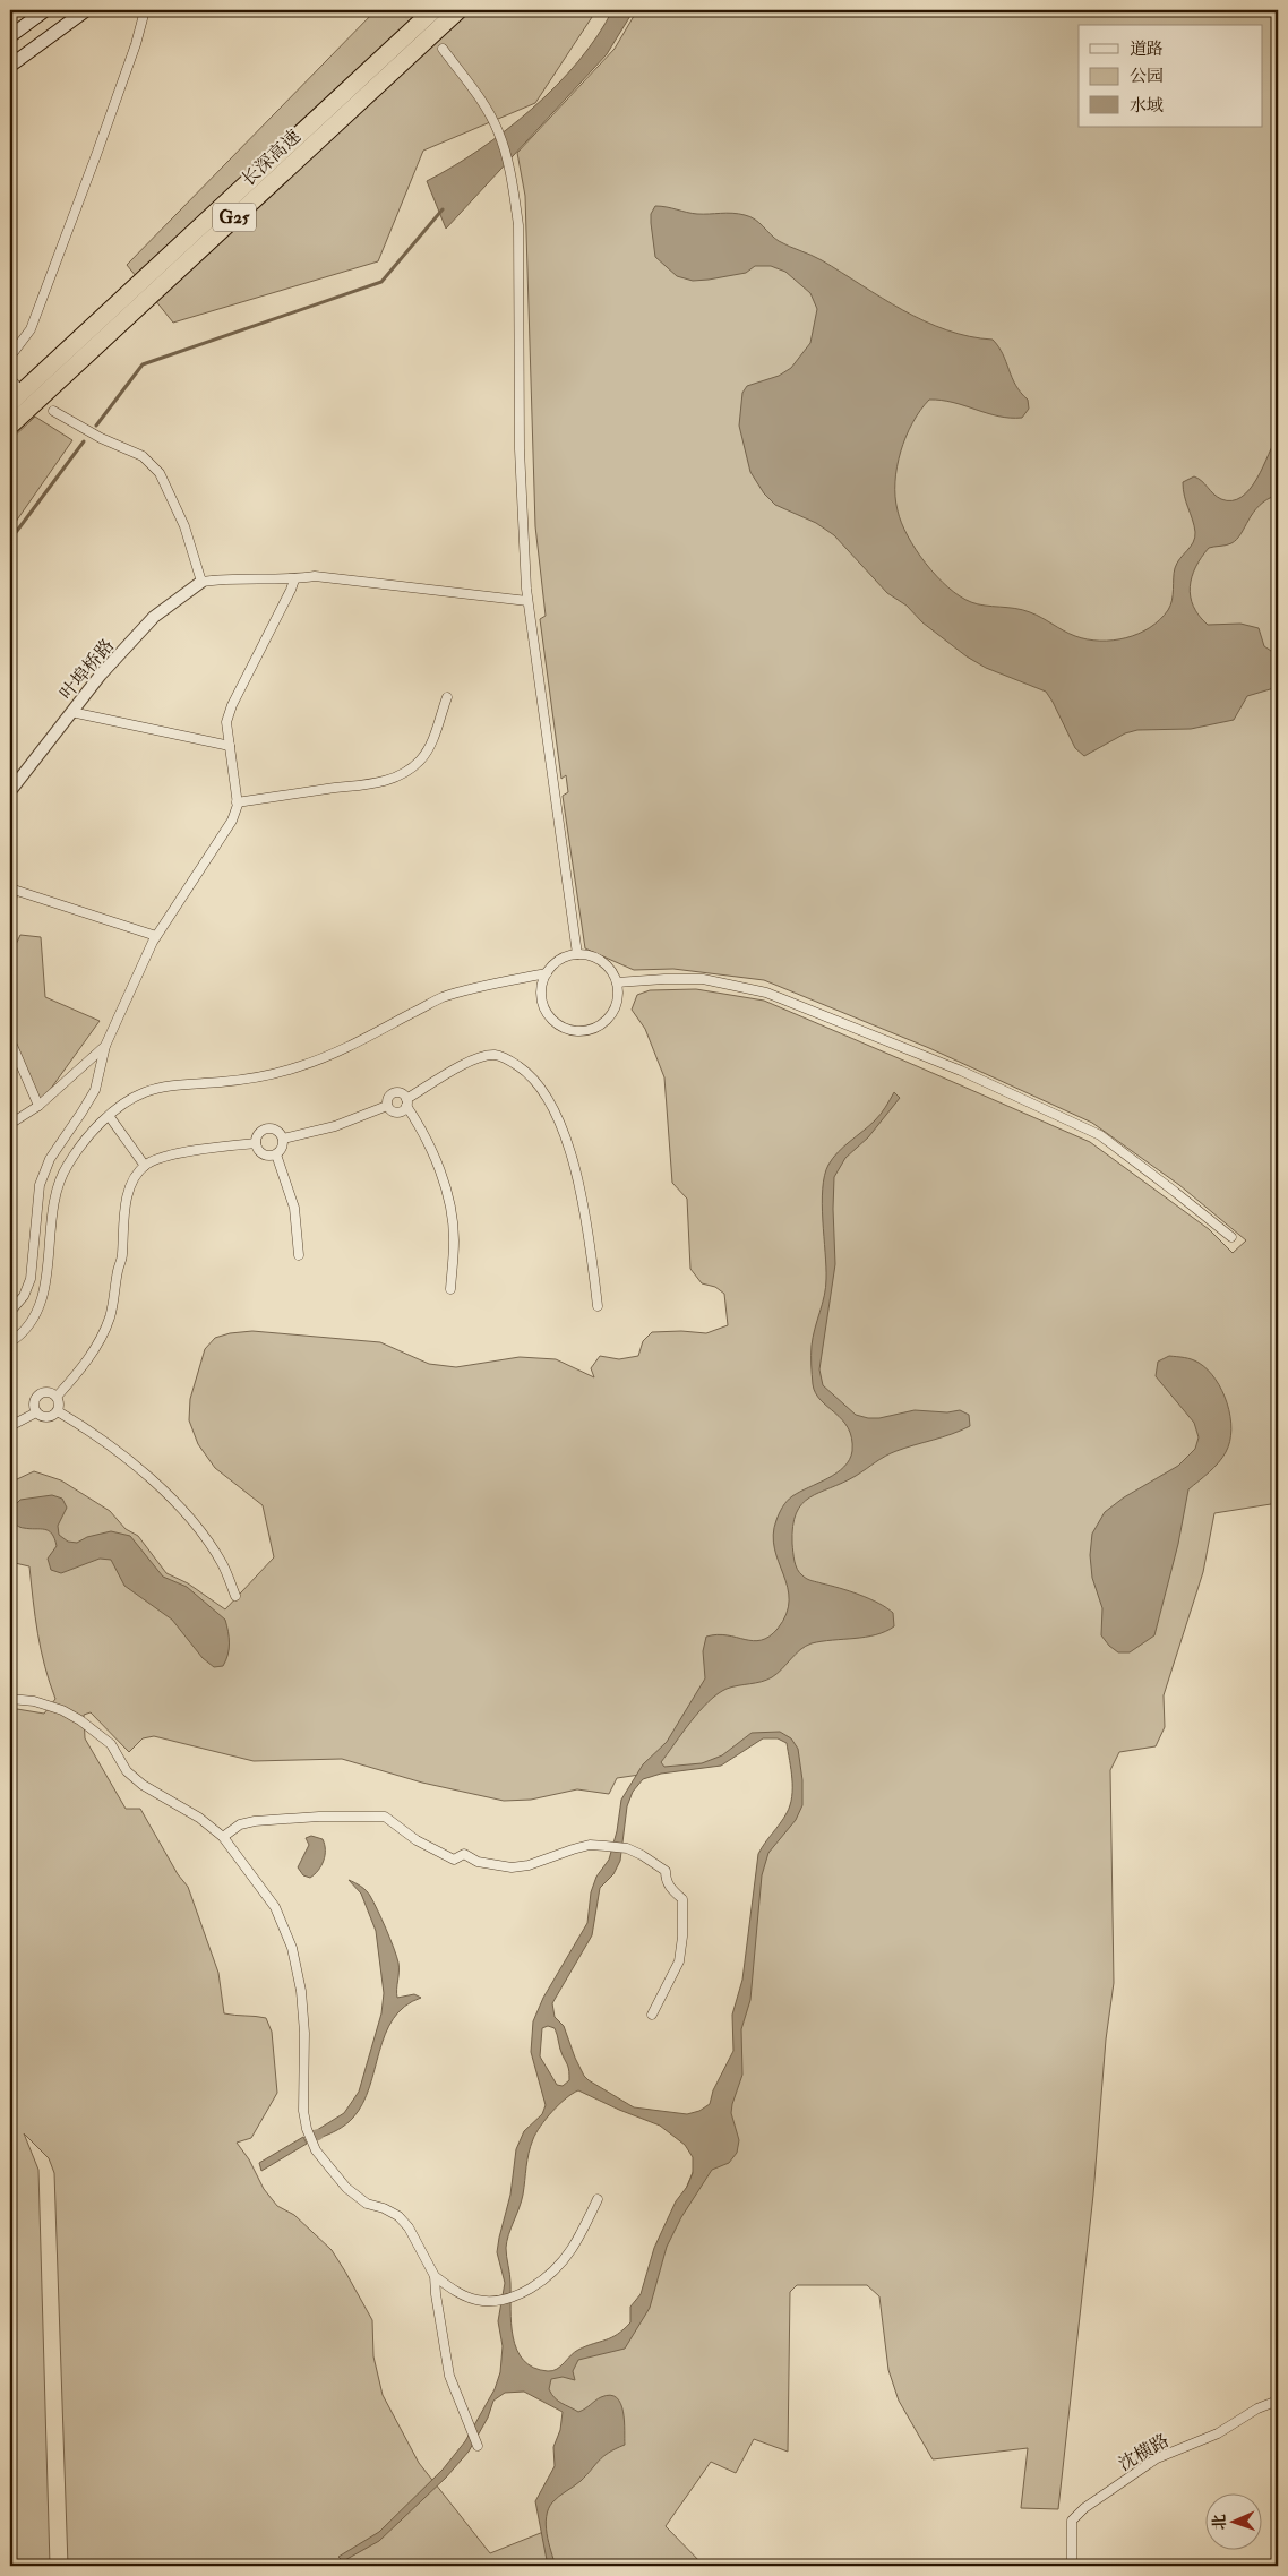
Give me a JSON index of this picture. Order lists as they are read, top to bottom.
{
  "streets": {
    "highway": ["长深高速", "G25"],
    "street": ["叶埠桥路", "沈横路"]
  },
  "legend": ["道路", "公园", "水域"],
  "north": "left"
}
